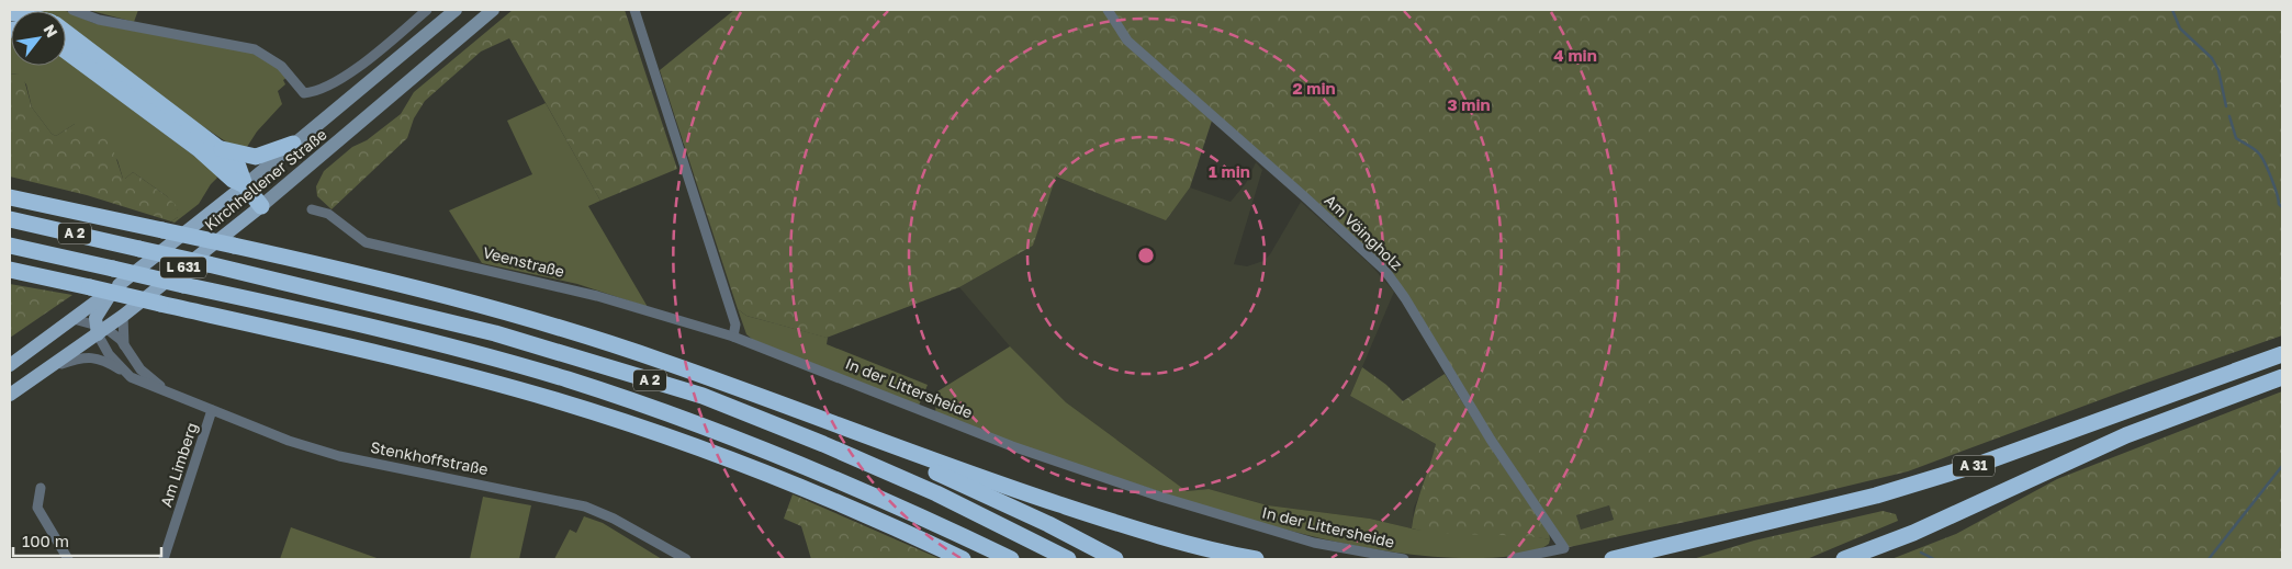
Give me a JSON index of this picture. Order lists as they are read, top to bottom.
{
  "streets": {
    "highway": ["A 2", "A 31"],
    "main road": ["Kirchhellener Straße", "L 631"],
    "street": [
      "Am Vöingholz",
      "Veenstraße",
      "In der Littersheide",
      "Stenkhoffstraße",
      "Am Limberg"
    ]
  },
  "crossings": [
    ["Kirchhellener Straße", "A 2"],
    ["Kirchhellener Straße", "Stenkhoffstraße"],
    ["Veenstraße", "In der Littersheide"],
    ["Stenkhoffstraße", "Am Limberg"]
  ],
  "scale_bar": "100 m",
  "north": "top right",
  "rings": [
    "4 min",
    "2 min",
    "3 min",
    "1 min"
  ]
}
